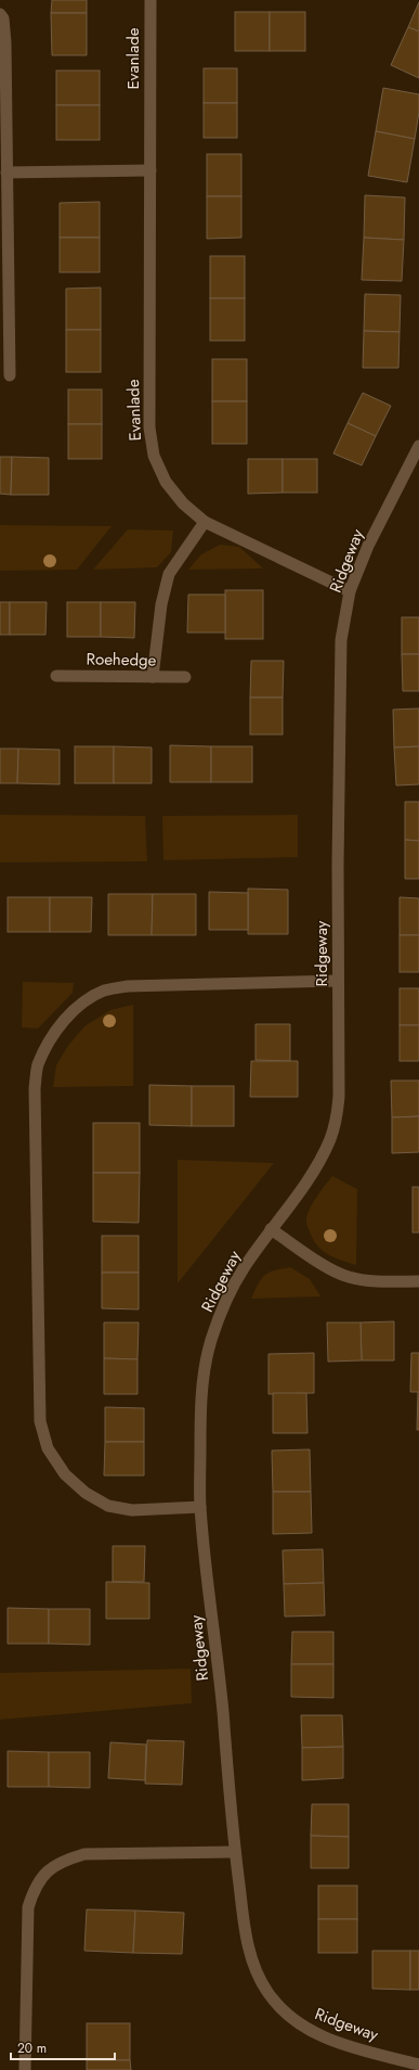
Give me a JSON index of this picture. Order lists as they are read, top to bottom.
{
  "streets": {
    "street": ["Evanlade", "Ridgeway", "Roehedge"]
  },
  "crossings": [
    ["Evanlade", "Ridgeway"]
  ],
  "scale_bar": "20 m"
}
